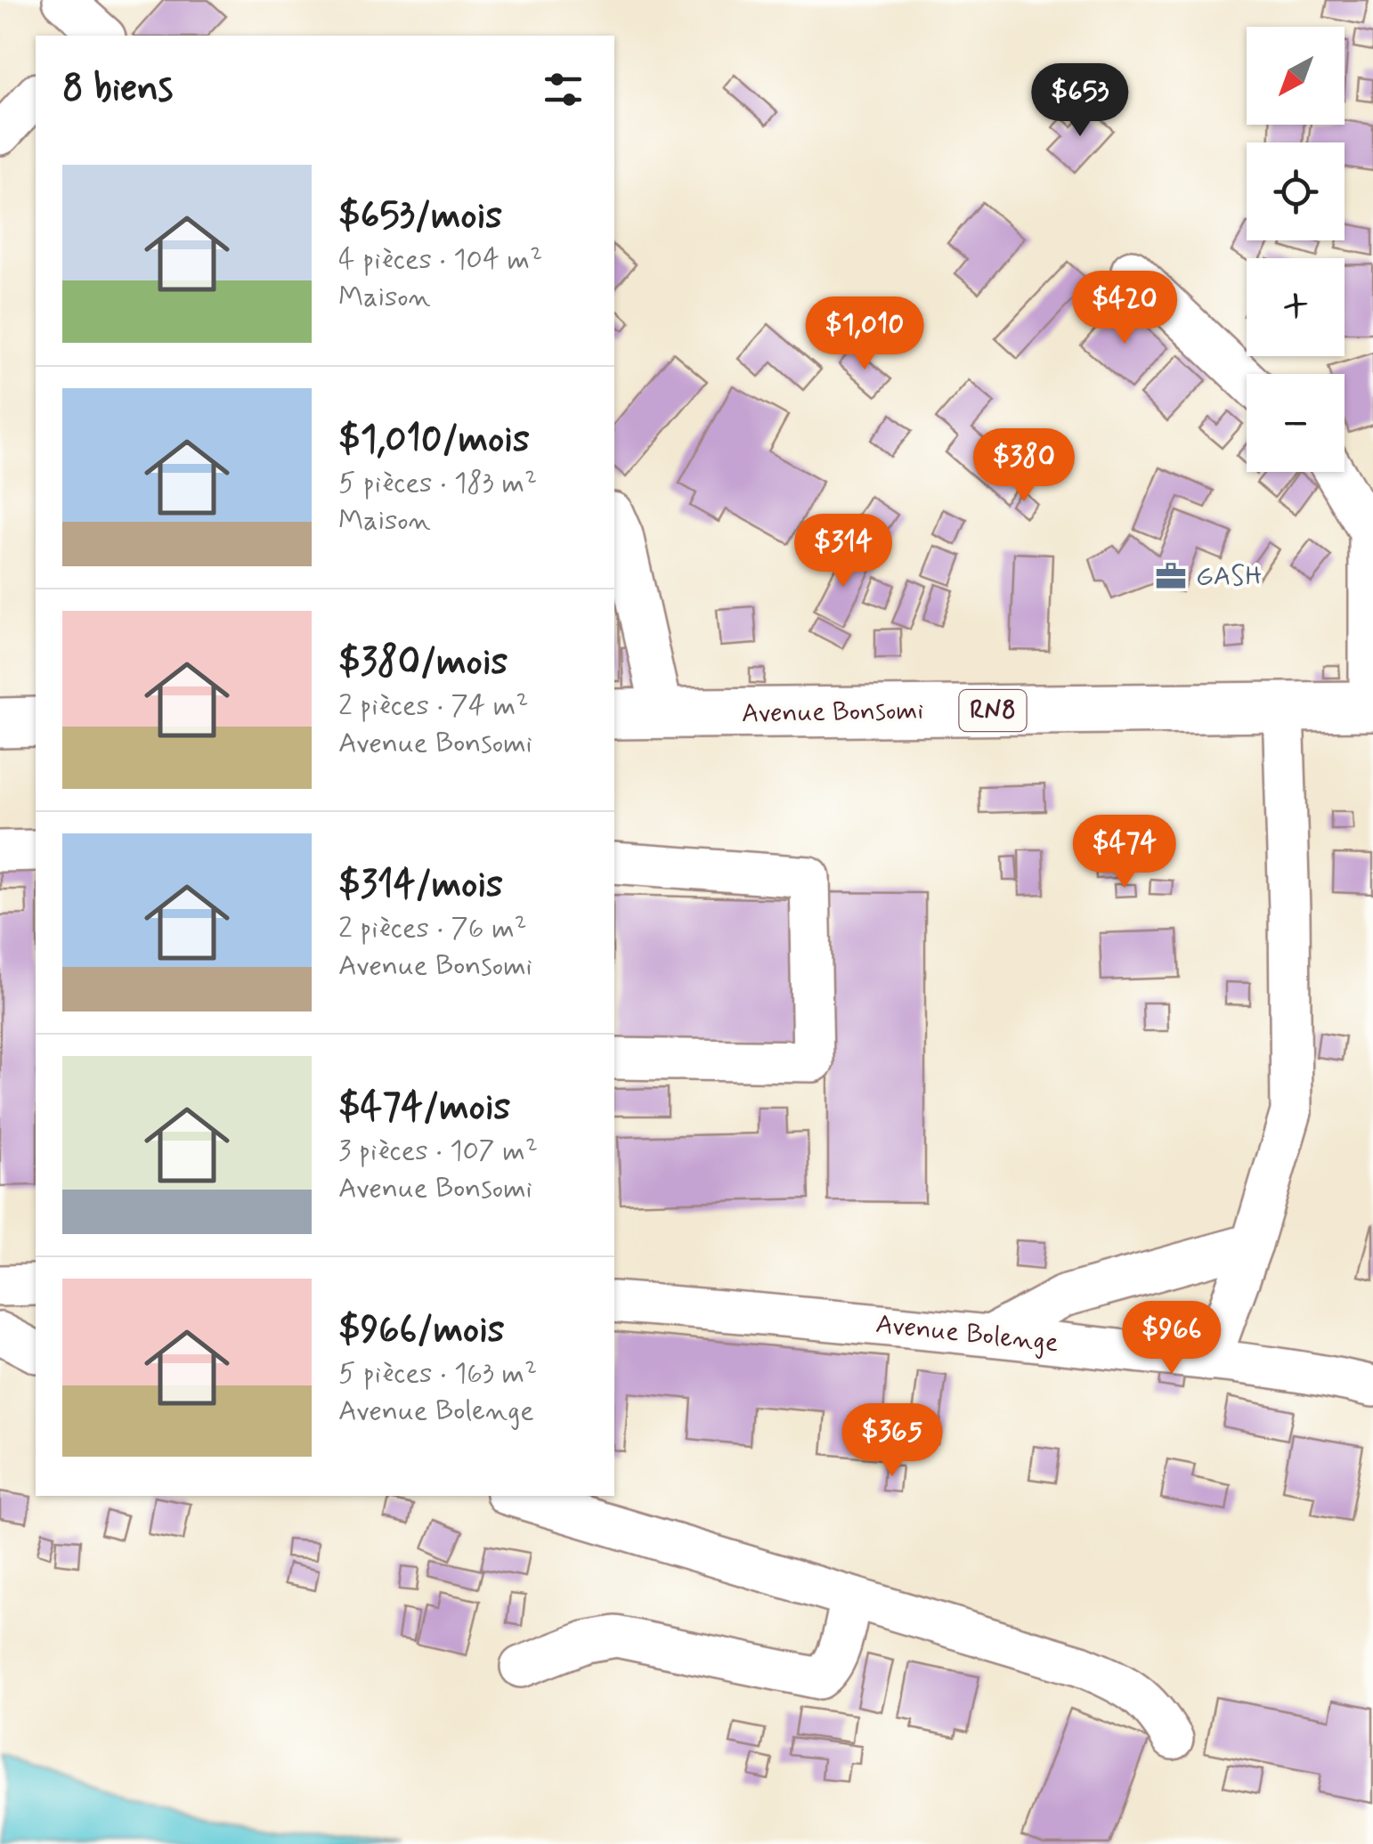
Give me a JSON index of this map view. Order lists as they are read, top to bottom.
{
  "streets": {
    "main road": ["RN8", "Avenue Bonsomi"],
    "street": ["Avenue Bolenge"]
  },
  "places": {
    "office": ["GASH"]
  },
  "north": "bottom left",
  "page": {
    "map_buttons": ["+", "−"],
    "heading": "8 biens",
    "price": [
      "$653",
      "$420",
      "$1,010",
      "$380",
      "$314",
      "$474",
      "$966",
      "$365"
    ],
    "list": [
      {
        "name": "$653/mois",
        "note": "4 pièces · 104 m² · Maison"
      },
      {
        "name": "$1,010/mois",
        "note": "5 pièces · 183 m² · Maison"
      },
      {
        "name": "$380/mois",
        "note": "2 pièces · 74 m² · Avenue Bonsomi"
      },
      {
        "name": "$314/mois",
        "note": "2 pièces · 76 m² · Avenue Bonsomi"
      },
      {
        "name": "$474/mois",
        "note": "3 pièces · 107 m² · Avenue Bonsomi"
      },
      {
        "name": "$966/mois",
        "note": "5 pièces · 163 m² · Avenue Bolenge"
      }
    ]
  }
}
